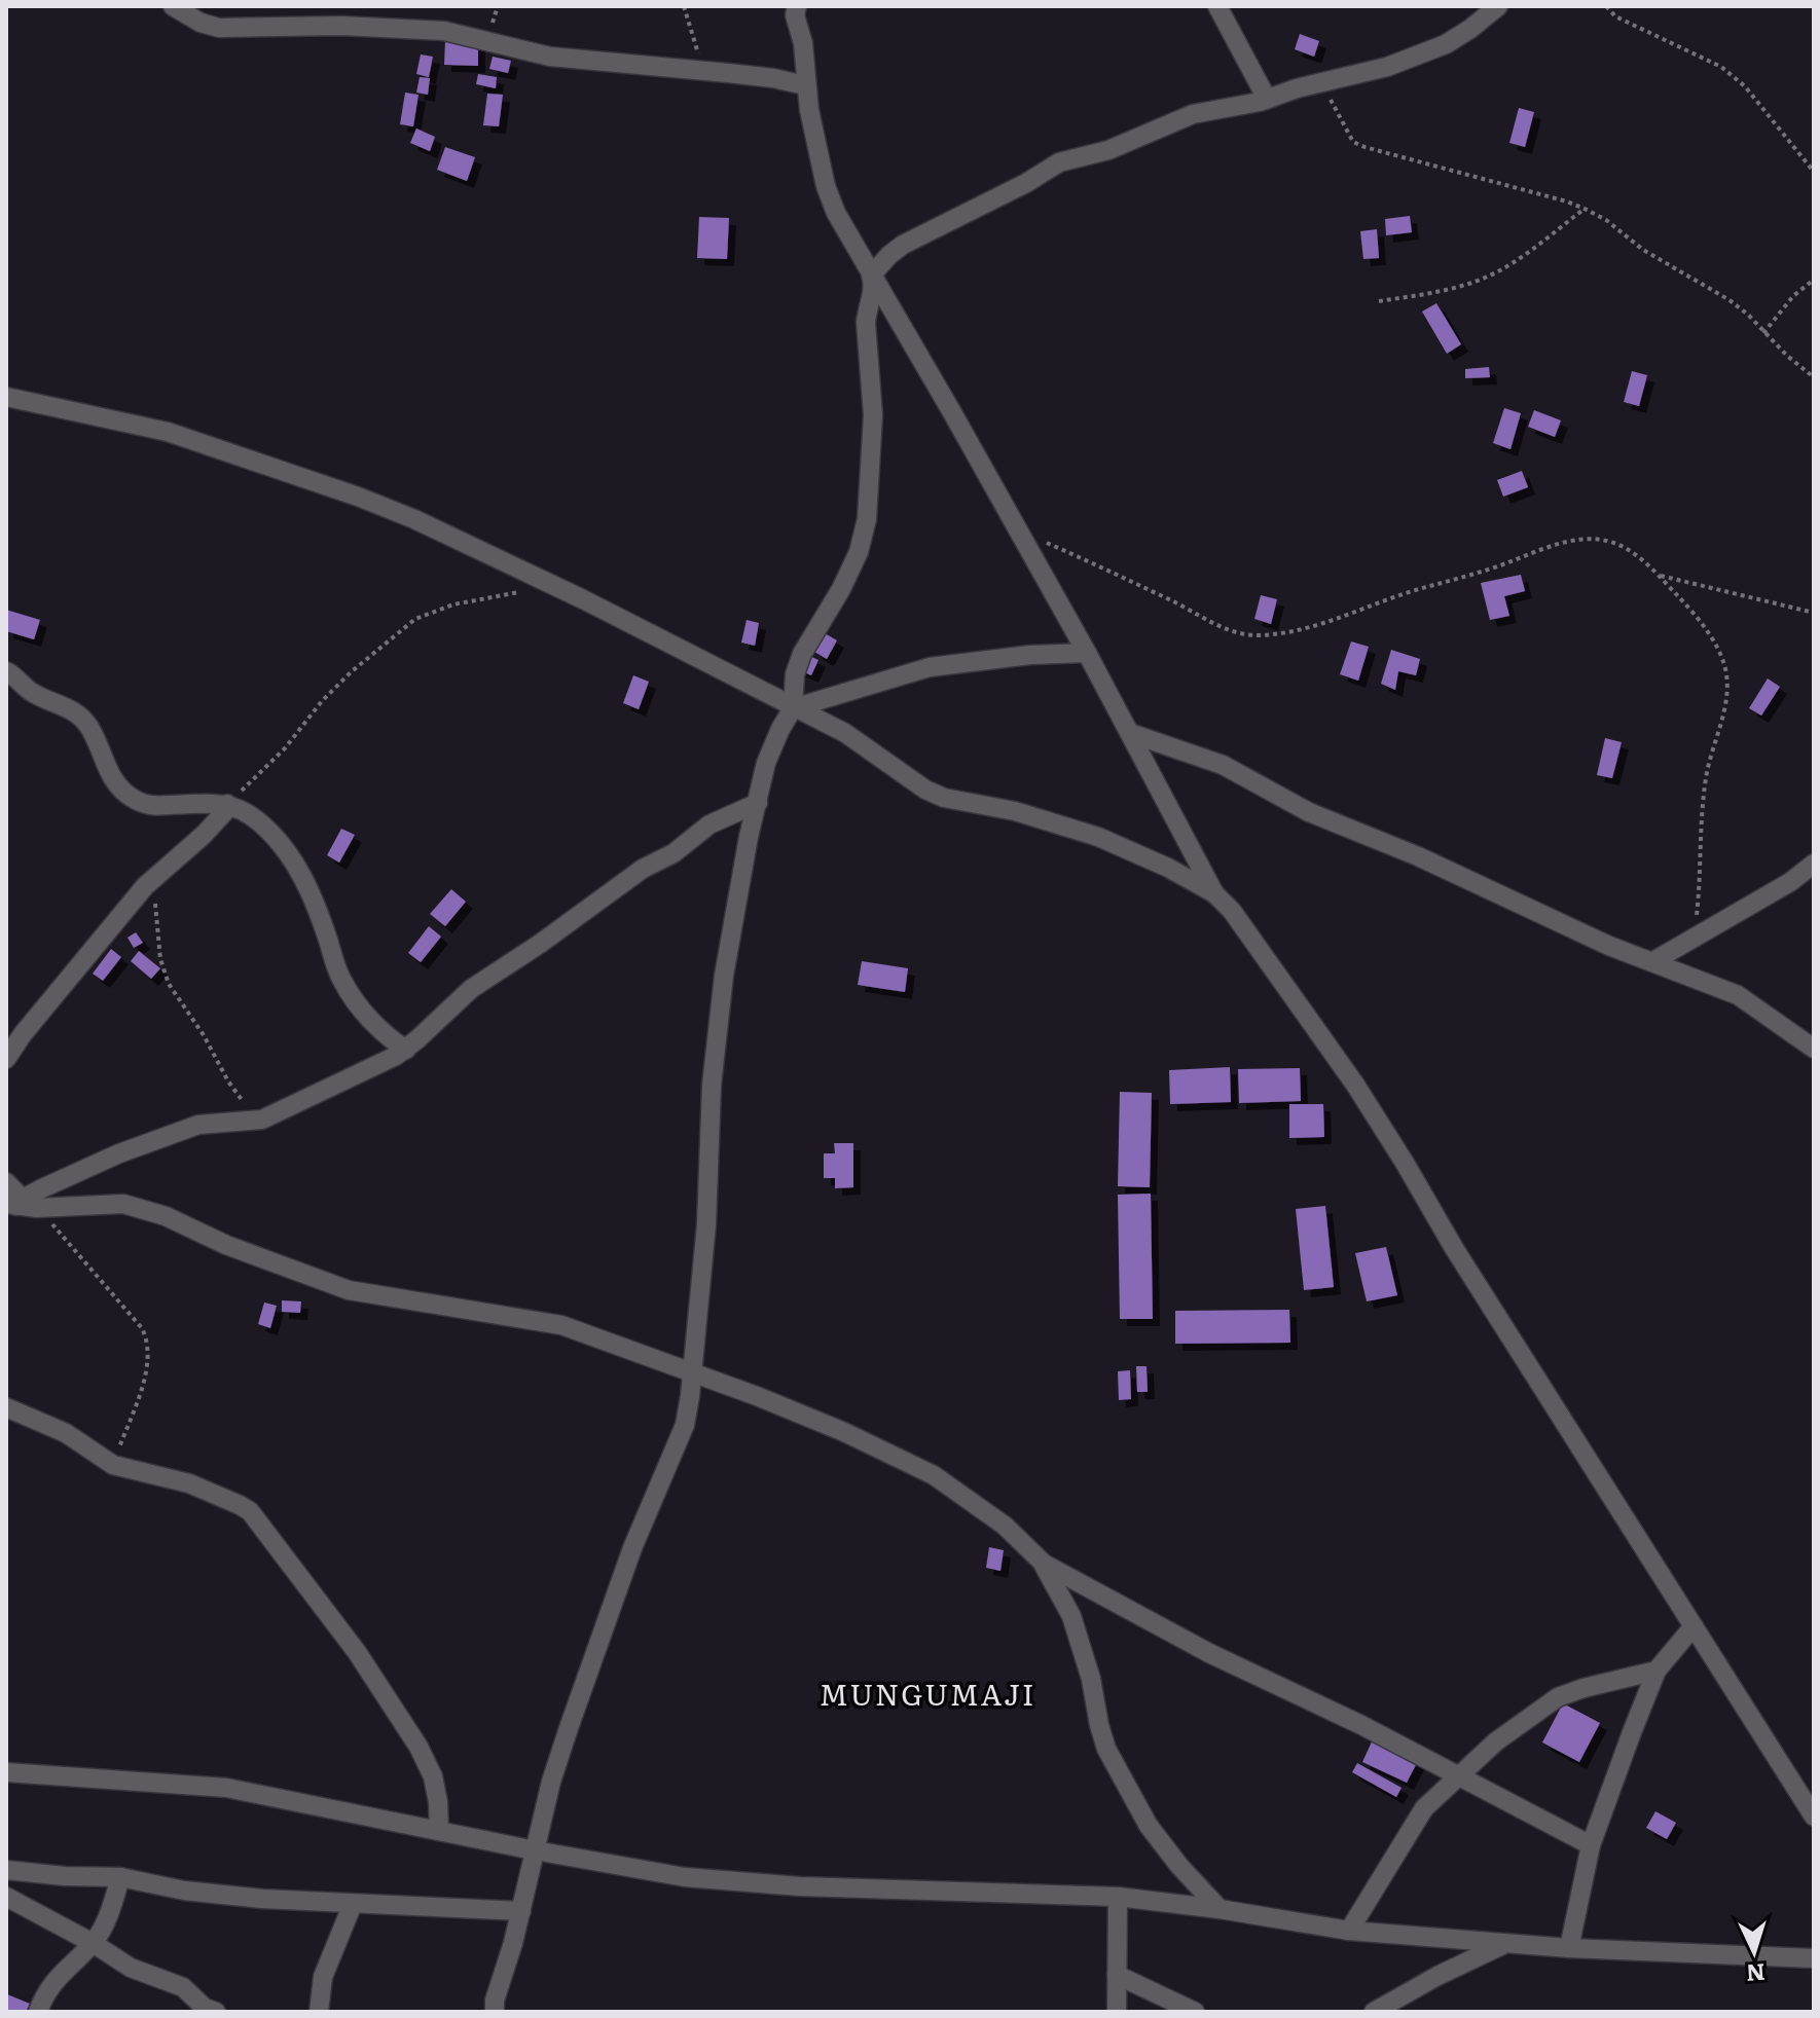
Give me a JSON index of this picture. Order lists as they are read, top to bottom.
{
  "districts": ["MUNGUMAJI"],
  "north": "bottom"
}
